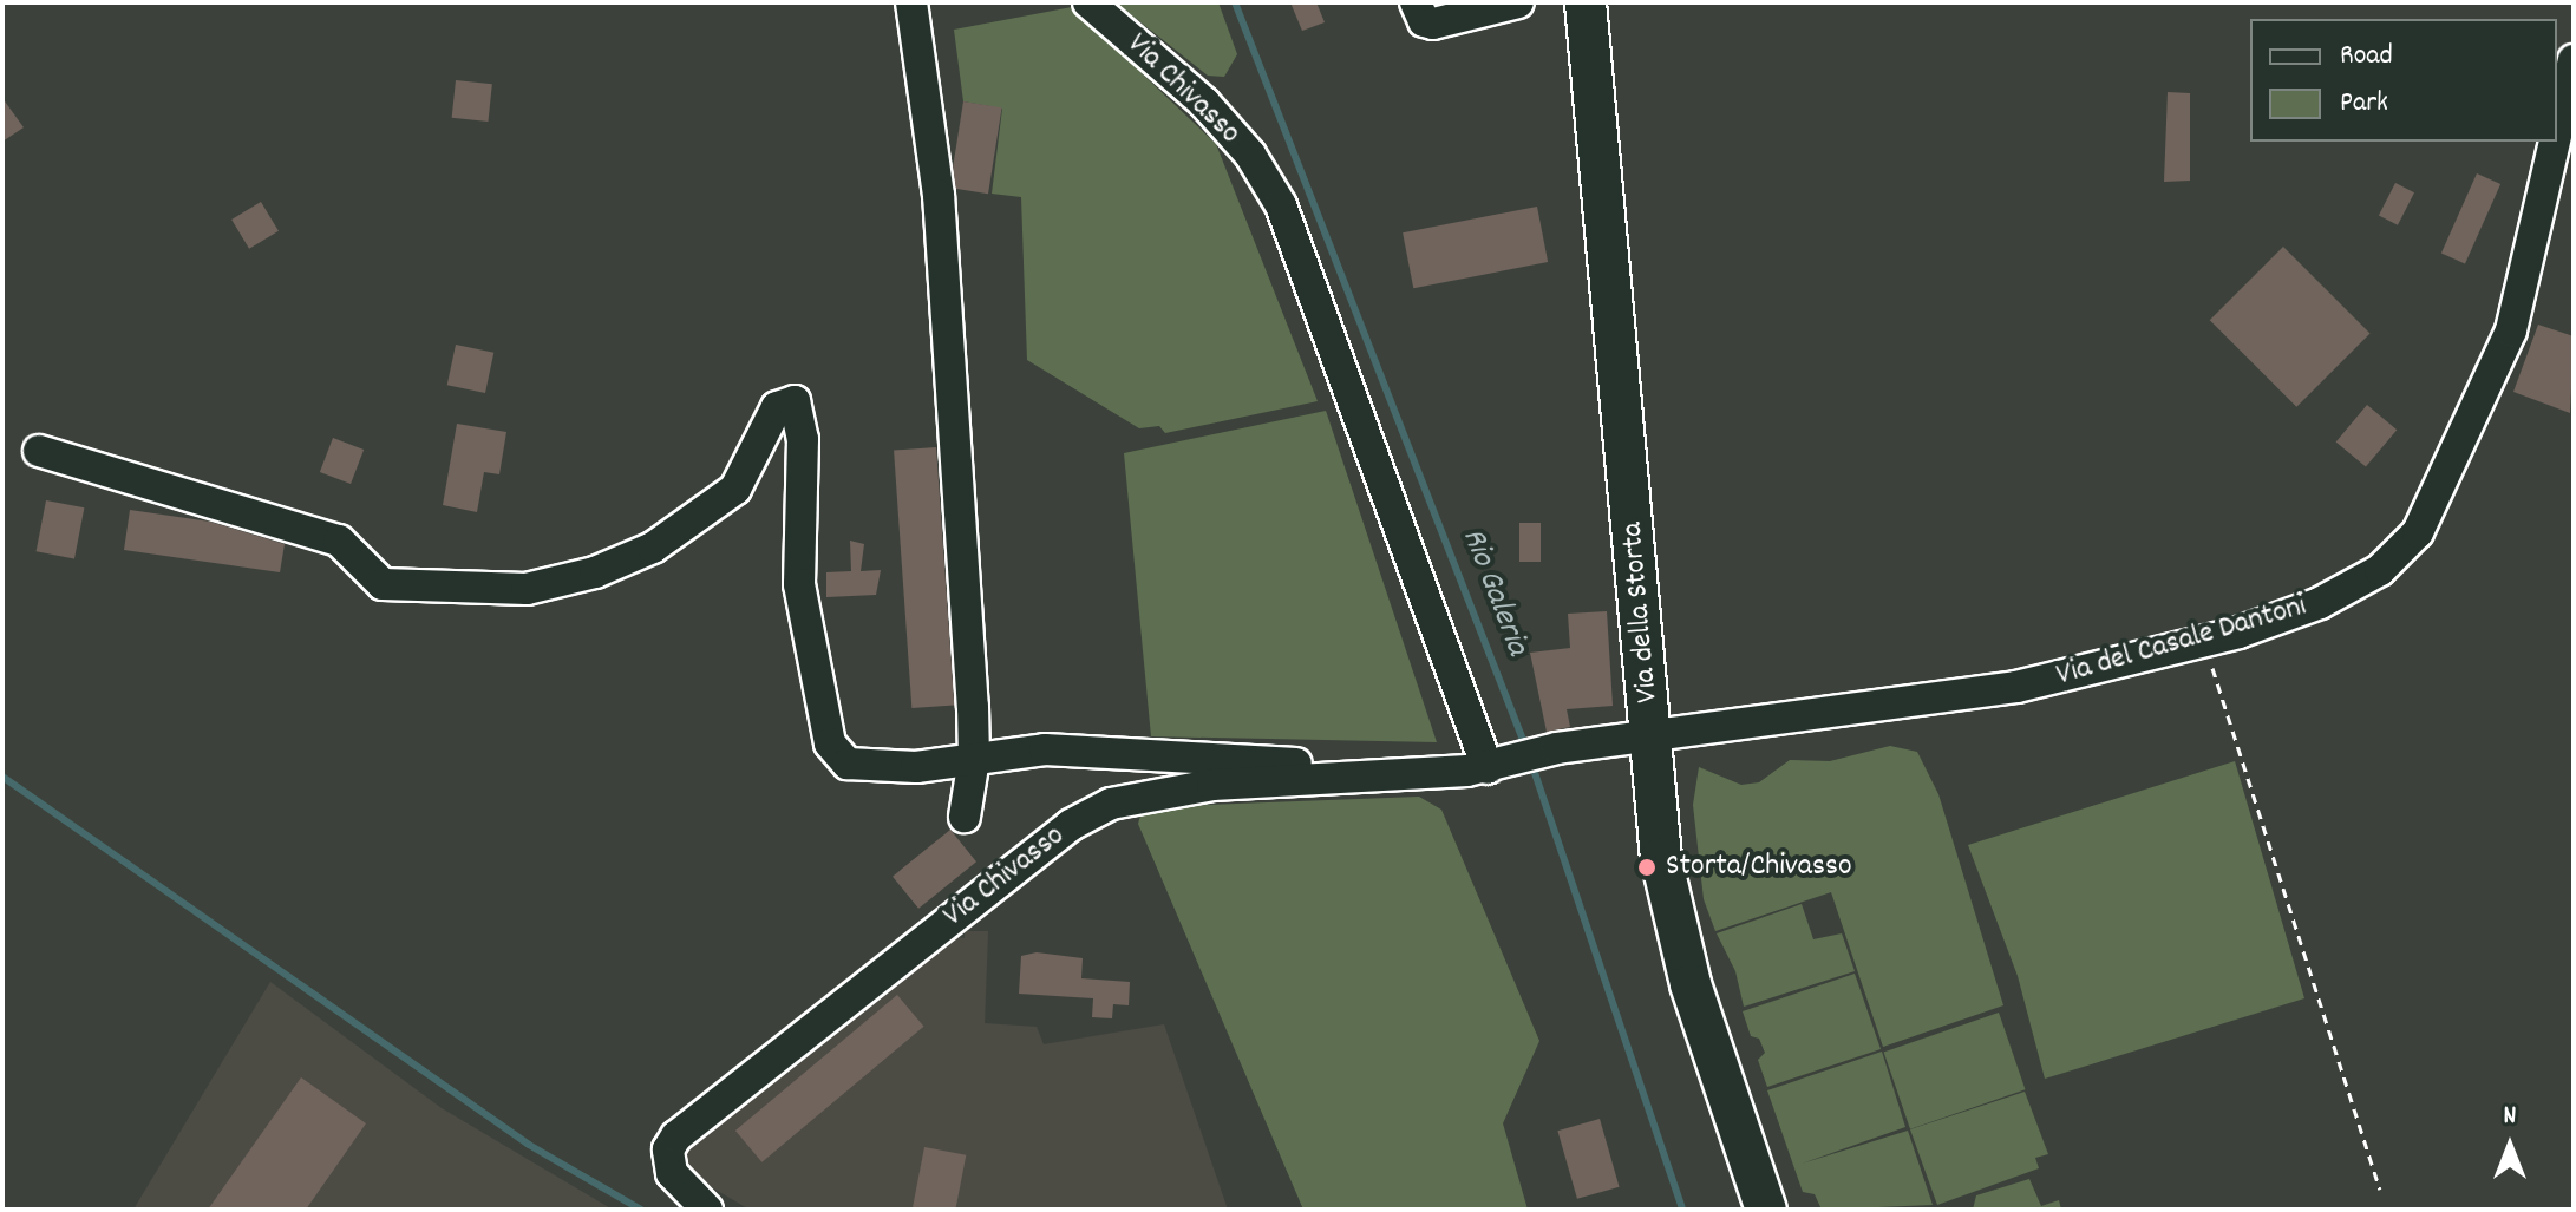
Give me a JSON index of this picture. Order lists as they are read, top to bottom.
{
  "streets": {
    "main road": ["Via della Storta"],
    "street": ["Via Chivasso", "Via del Casale Dantoni"]
  },
  "crossings": [
    ["Via Chivasso", "Via della Storta"],
    ["Via Chivasso", "Via del Casale Dantoni"],
    ["Via della Storta", "Via del Casale Dantoni"]
  ],
  "water": ["Rio Galeria"],
  "places": ["Storta/Chivasso"],
  "legend": ["Road", "Park"],
  "north": "top"
}
